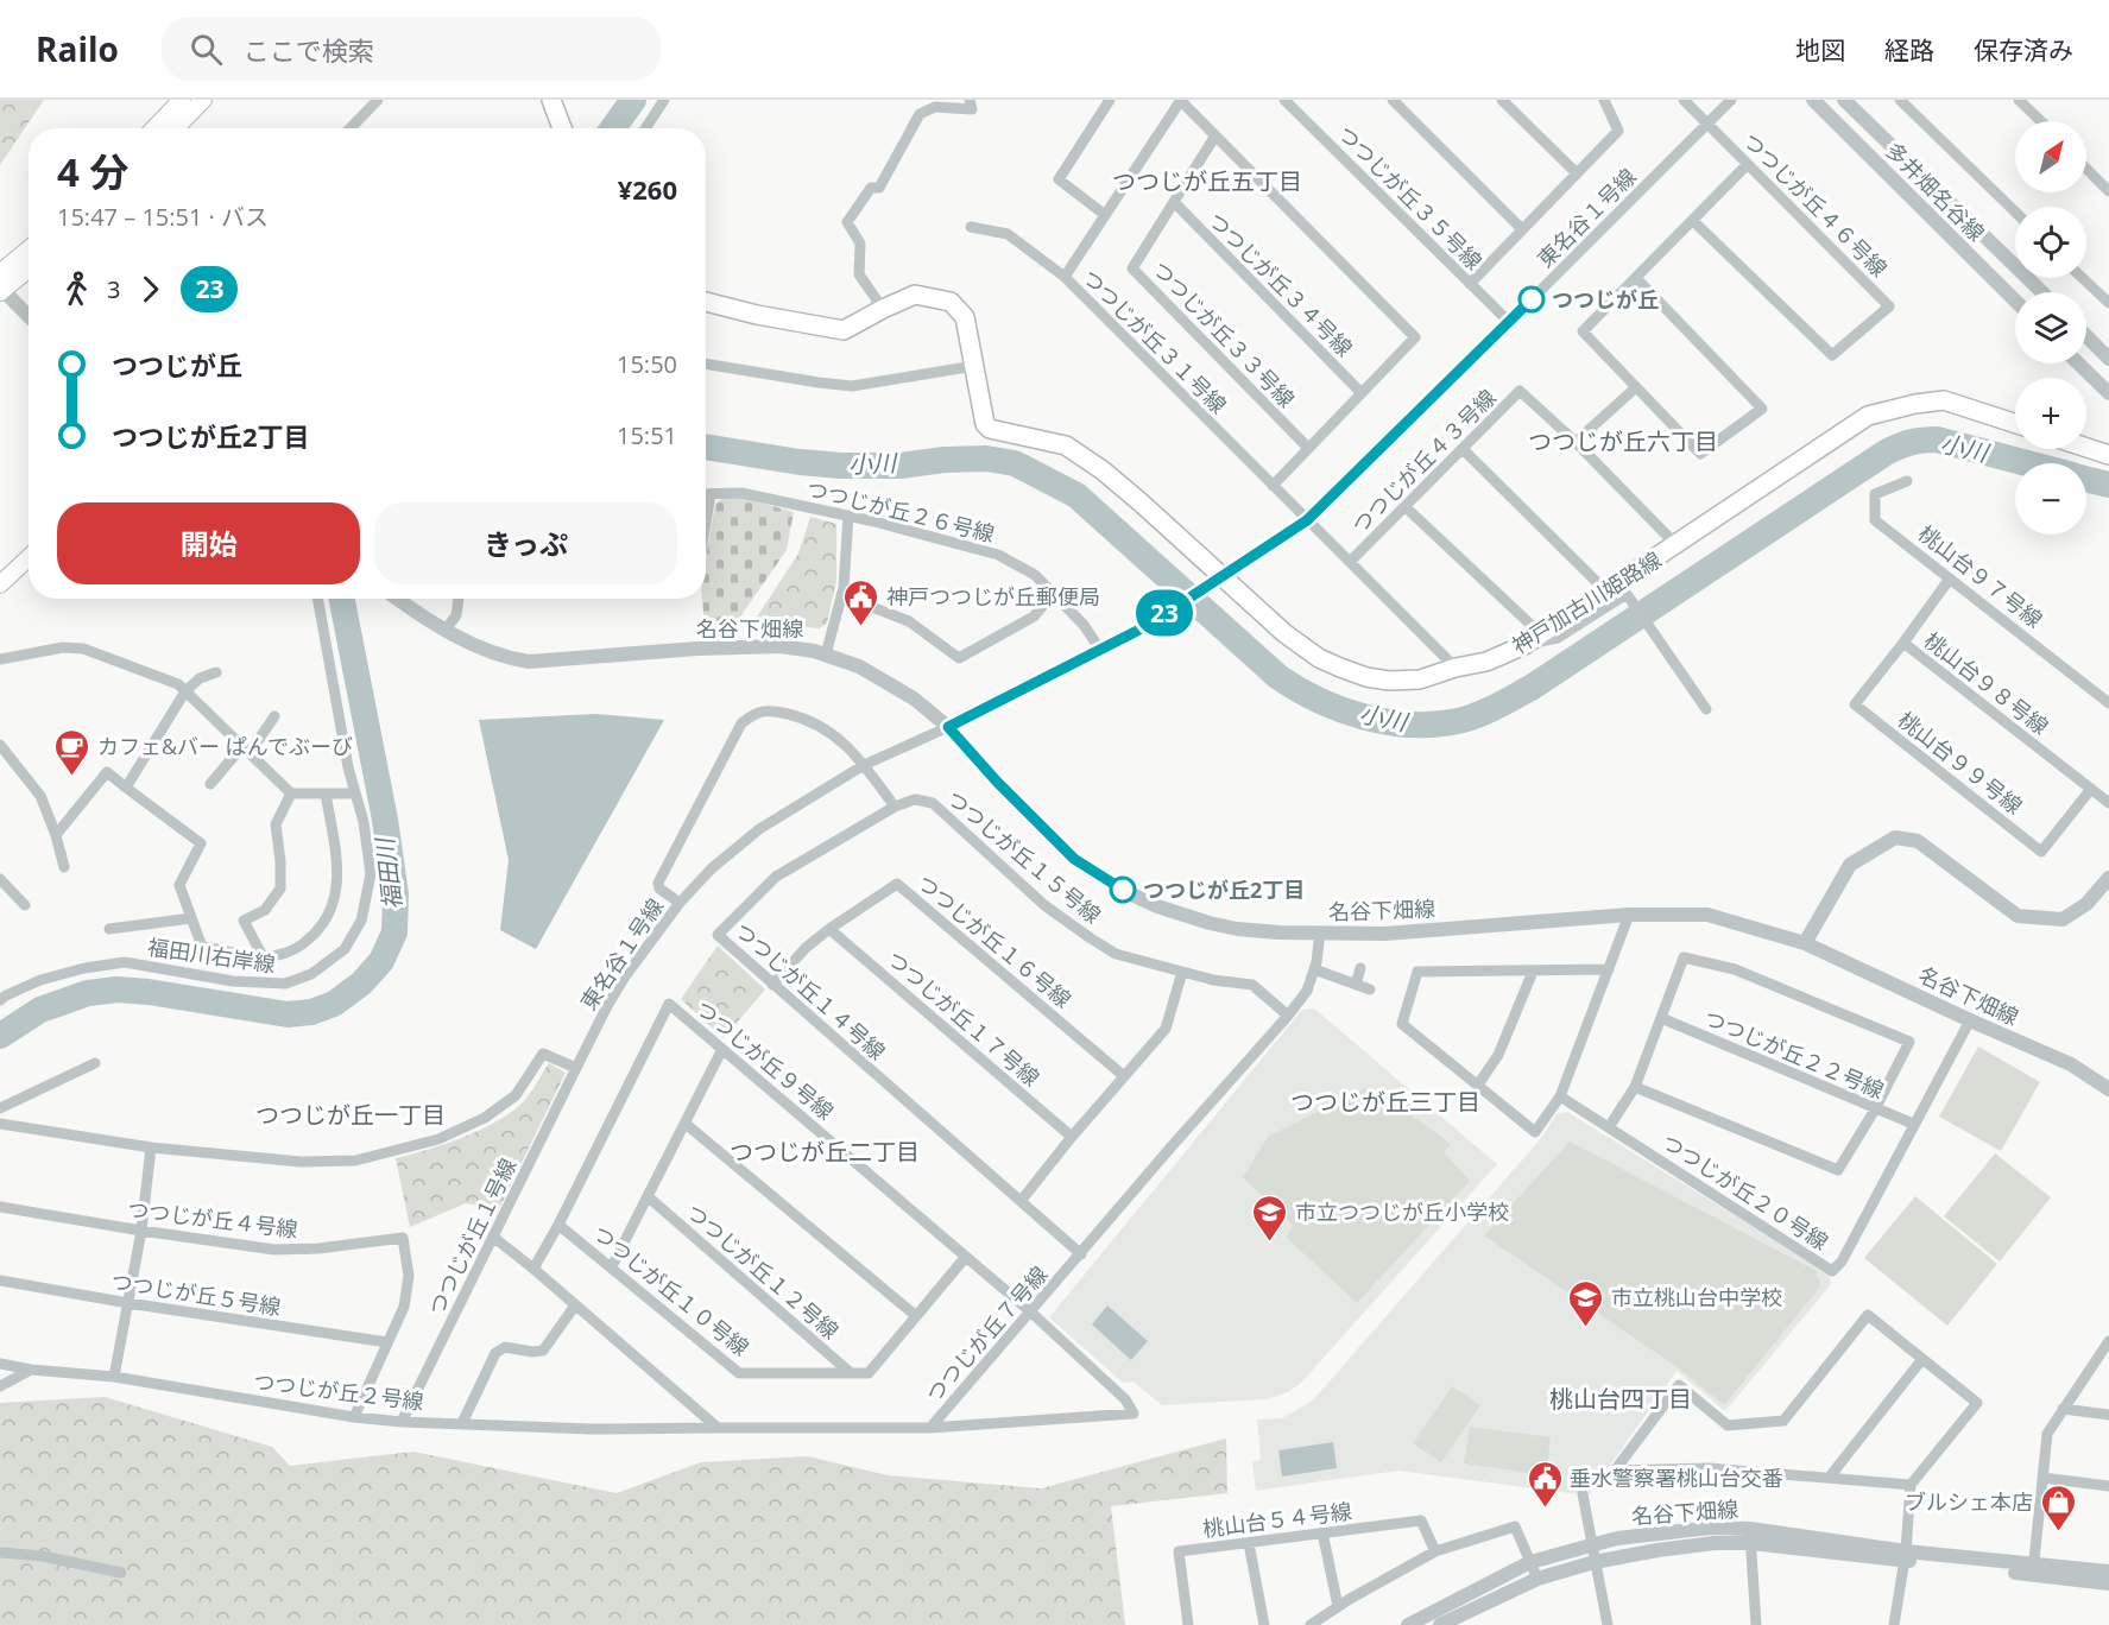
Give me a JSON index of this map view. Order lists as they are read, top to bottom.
{
  "streets": {
    "main road": ["神戸加古川姫路線"],
    "street": [
      "多井畑名谷線",
      "つつじが丘３５号線",
      "つつじが丘４６号線",
      "東名谷１号線",
      "つつじが丘３４号線",
      "つつじが丘３３号線",
      "つつじが丘３１号線",
      "つつじが丘４３号線",
      "つつじが丘２６号線",
      "桃山台９７号線",
      "名谷下畑線",
      "桃山台９８号線",
      "桃山台９９号線",
      "つつじが丘１５号線",
      "つつじが丘１６号線",
      "福田川右岸線",
      "つつじが丘１４号線",
      "つつじが丘１７号線",
      "つつじが丘２２号線",
      "つつじが丘９号線",
      "つつじが丘２０号線",
      "つつじが丘４号線",
      "つつじが丘１号線",
      "つつじが丘１２号線",
      "つつじが丘１０号線",
      "つつじが丘５号線",
      "つつじが丘７号線",
      "つつじが丘２号線",
      "桃山台５４号線"
    ]
  },
  "crossings": [
    ["つつじが丘３５号線", "東名谷１号線"],
    ["つつじが丘４６号線", "東名谷１号線"],
    ["東名谷１号線", "つつじが丘３１号線"],
    ["東名谷１号線", "つつじが丘２６号線"],
    ["東名谷１号線", "名谷下畑線"],
    ["東名谷１号線", "つつじが丘１号線"],
    ["つつじが丘３４号線", "つつじが丘３３号線"],
    ["つつじが丘３１号線", "つつじが丘４３号線"],
    ["つつじが丘３１号線", "神戸加古川姫路線"],
    ["つつじが丘４３号線", "神戸加古川姫路線"],
    ["桃山台９７号線", "桃山台９８号線"],
    ["名谷下畑線", "つつじが丘２０号線"],
    ["名谷下畑線", "つつじが丘７号線"],
    ["桃山台９８号線", "桃山台９９号線"],
    ["つつじが丘１５号線", "つつじが丘１４号線"],
    ["つつじが丘１５号線", "つつじが丘７号線"],
    ["つつじが丘１６号線", "つつじが丘１４号線"],
    ["つつじが丘１６号線", "つつじが丘１７号線"],
    ["つつじが丘１４号線", "つつじが丘７号線"],
    ["つつじが丘２２号線", "つつじが丘２０号線"],
    ["つつじが丘９号線", "つつじが丘１０号線"],
    ["つつじが丘９号線", "つつじが丘７号線"],
    ["つつじが丘４号線", "つつじが丘５号線"],
    ["つつじが丘４号線", "つつじが丘２号線"],
    ["つつじが丘１号線", "つつじが丘２号線"],
    ["つつじが丘１２号線", "つつじが丘１０号線"],
    ["つつじが丘７号線", "つつじが丘２号線"]
  ],
  "districts": [
    "つつじが丘五丁目",
    "つつじが丘六丁目",
    "つつじが丘三丁目",
    "つつじが丘一丁目",
    "つつじが丘二丁目",
    "桃山台四丁目"
  ],
  "water": ["小川", "福田川"],
  "places": {
    "other": ["つつじが丘", "つつじが丘2丁目"],
    "public building": ["神戸つつじが丘郵便局", "垂水警察署桃山台交番"],
    "cafe": ["カフェ&バー ぱんでぶーび"],
    "school or university": ["市立つつじが丘小学校", "市立桃山台中学校"],
    "shop": ["ブルシェ本店"]
  },
  "lines": ["bus line 23"],
  "north": "top right",
  "page": {
    "header": "Railo",
    "search": "ここで検索",
    "nav": ["地図", "経路", "保存済み"],
    "on_map": "23",
    "map_buttons": ["+", "−"],
    "heading": ["4 分", "15:47 – 15:51 · バス", "¥260"],
    "legs": ["3", "23"],
    "list": [
      {
        "name": "つつじが丘",
        "value": "15:50"
      },
      {
        "name": "つつじが丘2丁目",
        "value": "15:51"
      }
    ],
    "buttons": ["開始", "きっぷ"]
  }
}
